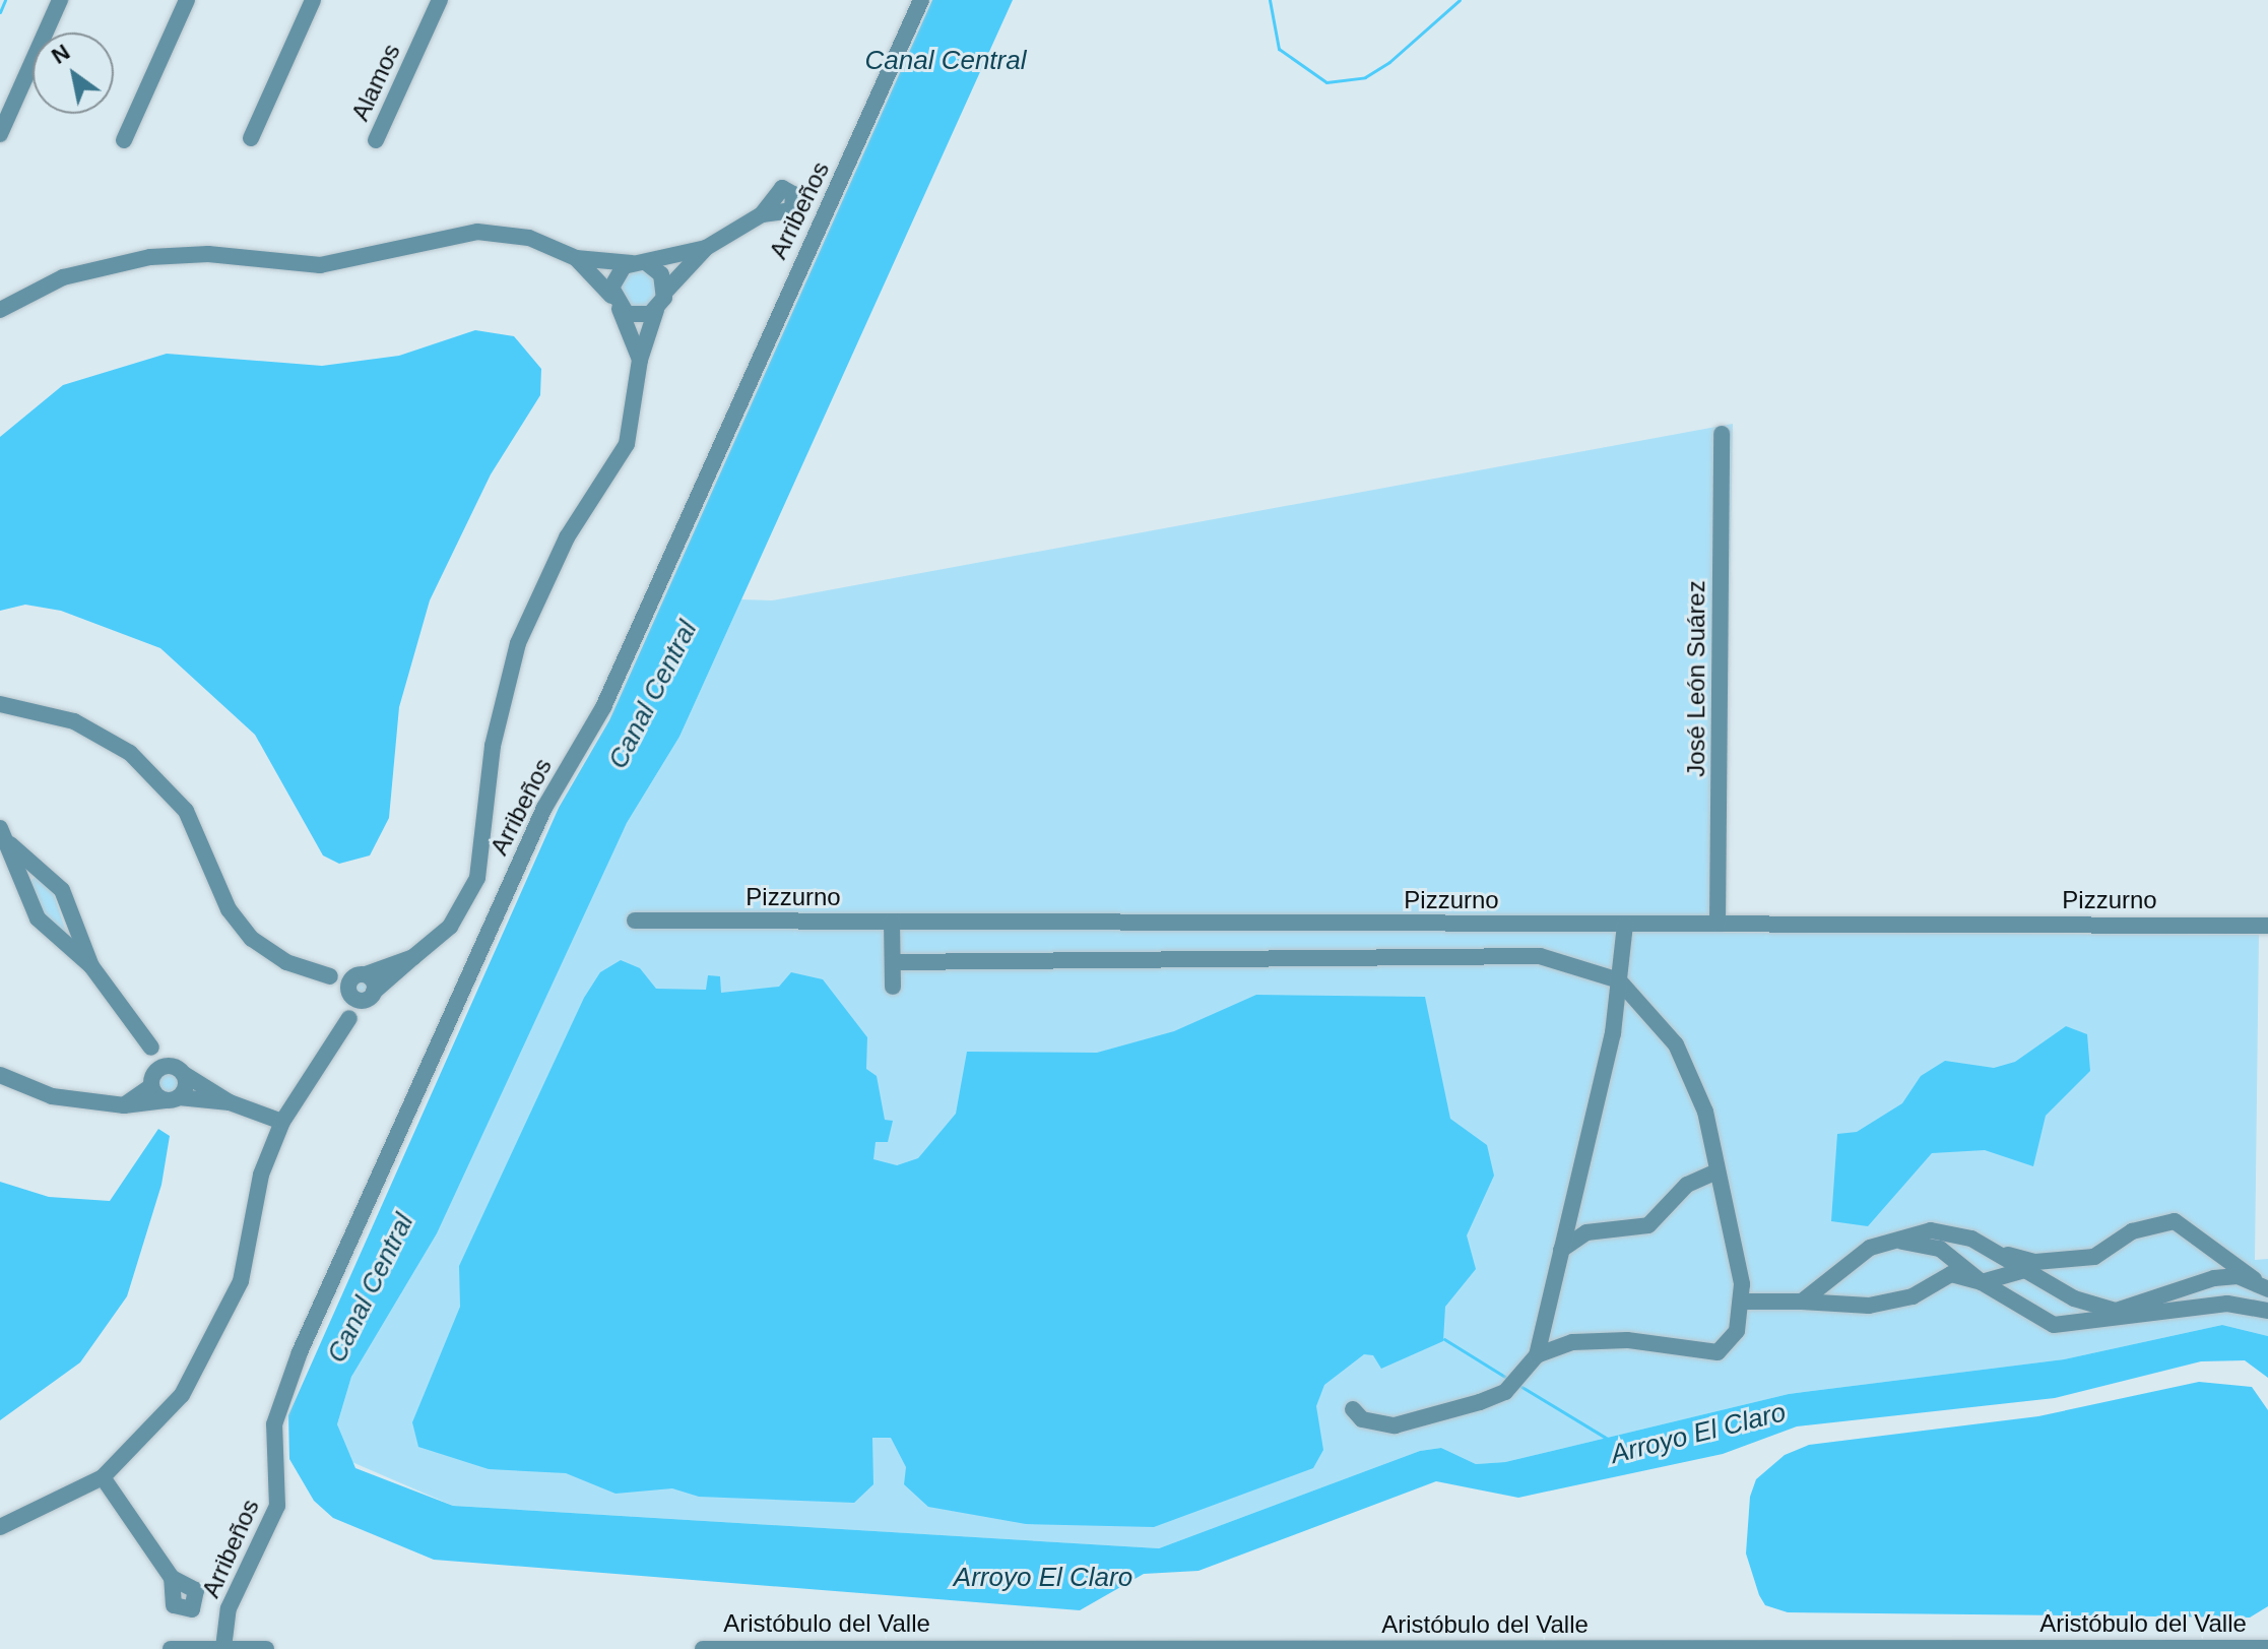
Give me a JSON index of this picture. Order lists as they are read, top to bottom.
{
  "streets": {
    "street": [
      "Alamos",
      "Arribeños",
      "José León Suárez",
      "Pizzurno",
      "Aristóbulo del Valle"
    ]
  },
  "crossings": [
    ["José León Suárez", "Pizzurno"]
  ],
  "water": ["Canal Central", "Arroyo El Claro"],
  "north": "top left"
}
